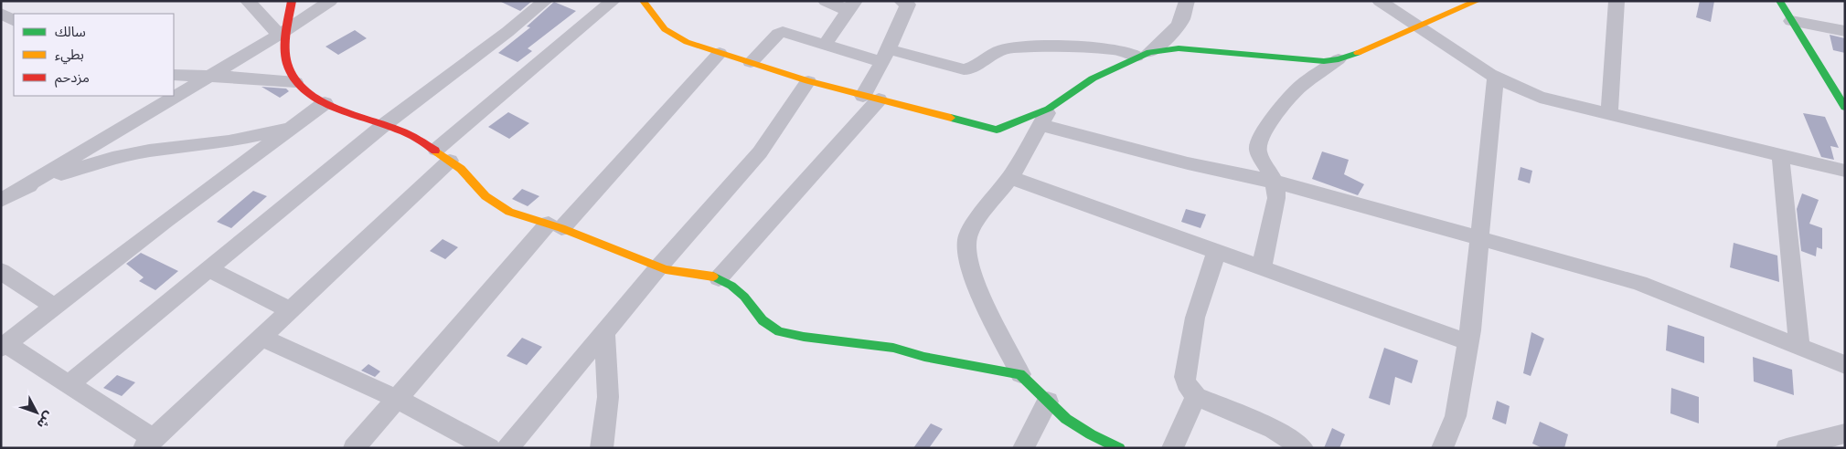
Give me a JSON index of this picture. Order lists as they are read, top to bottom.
{
  "legend": ["سالك", "بطيء", "مزدحم"],
  "north": "bottom right"
}
